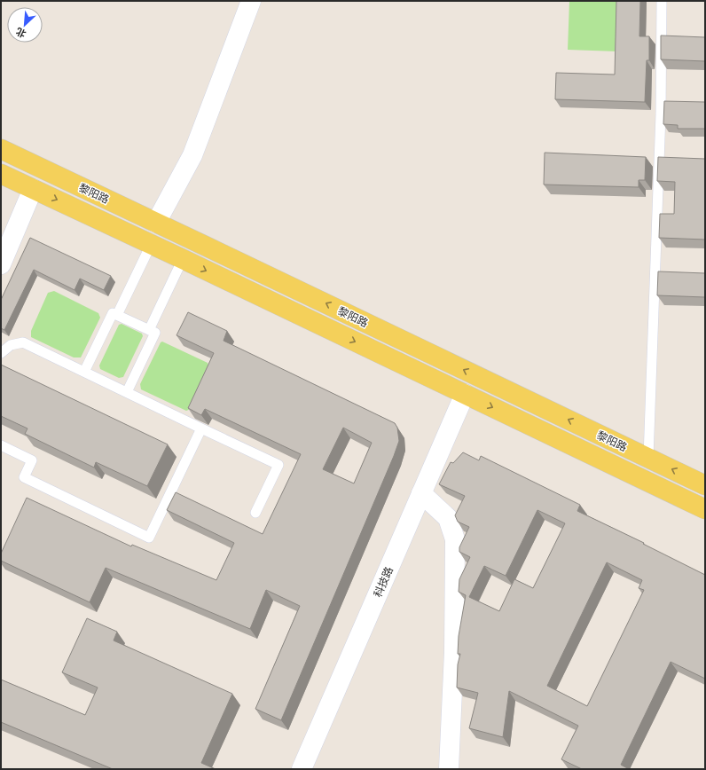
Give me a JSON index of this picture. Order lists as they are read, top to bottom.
{
  "streets": {
    "main road": ["黎阳路"],
    "street": ["科技路"]
  },
  "crossings": [
    ["黎阳路", "科技路"]
  ],
  "north": "bottom left"
}
